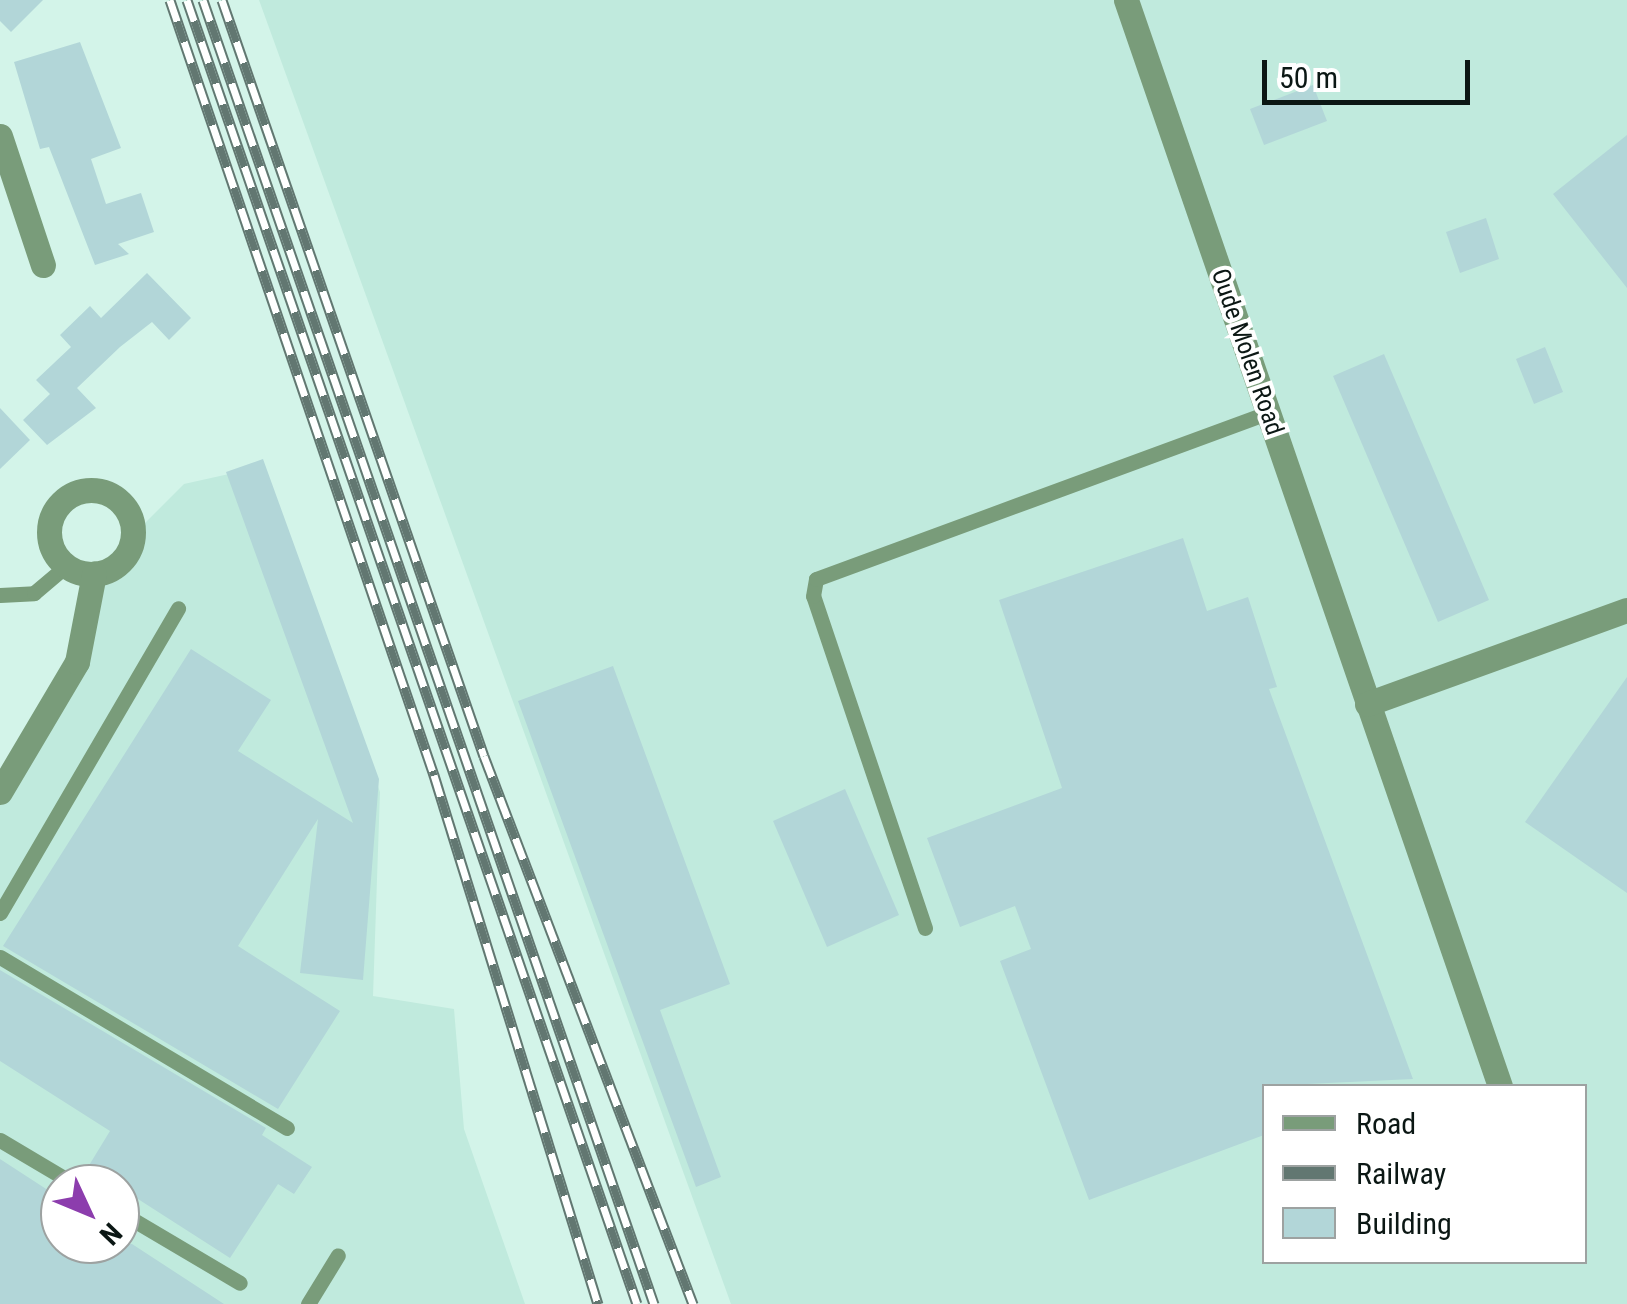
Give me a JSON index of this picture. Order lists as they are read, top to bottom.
{
  "streets": {
    "street": ["Oude Molen Road"]
  },
  "legend": ["Road", "Railway", "Building"],
  "scale_bar": "50 m",
  "north": "bottom right"
}
